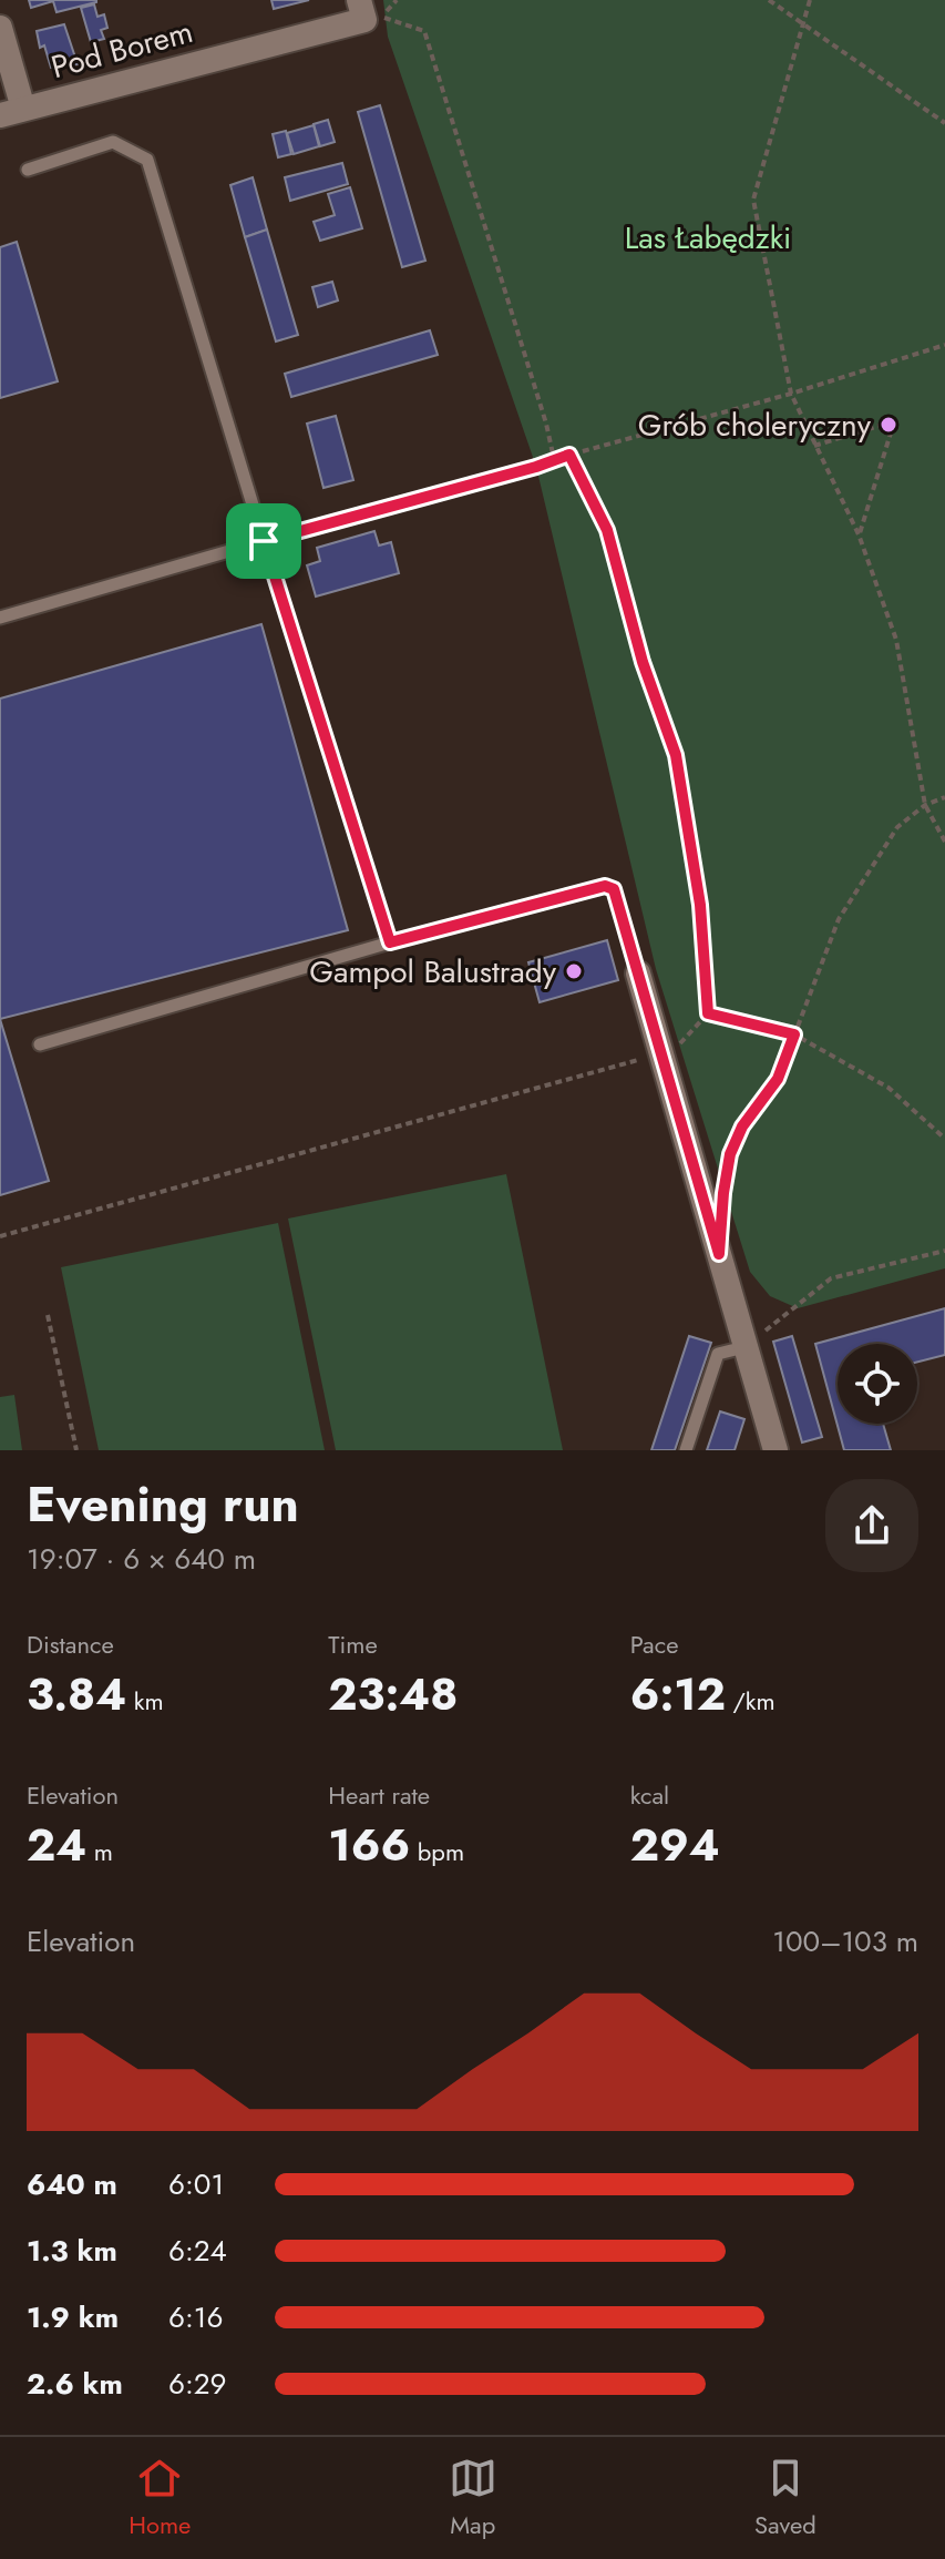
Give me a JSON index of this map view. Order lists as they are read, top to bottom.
{
  "streets": {
    "street": ["Pod Borem"]
  },
  "parks": ["Las Łabędzki"],
  "places": ["Grób choleryczny", "Gampol Balustrady"],
  "page": {
    "heading": ["Evening run", "19:07 · 6 × 640 m"],
    "stats": [
      ["Distance", "3.84 km"],
      ["Time", "23:48"],
      ["Pace", "6:12 /km"],
      ["Elevation", "24 m"],
      ["Heart rate", "166 bpm"],
      ["kcal", "294"]
    ],
    "chart": ["Elevation", "100–103 m"],
    "list": [
      {
        "name": "640 m",
        "note": "6:01"
      },
      {
        "name": "1.3 km",
        "note": "6:24"
      },
      {
        "name": "1.9 km",
        "note": "6:16"
      },
      {
        "name": "2.6 km",
        "note": "6:29"
      }
    ],
    "tabs": ["Home", "Map", "Saved"]
  }
}
